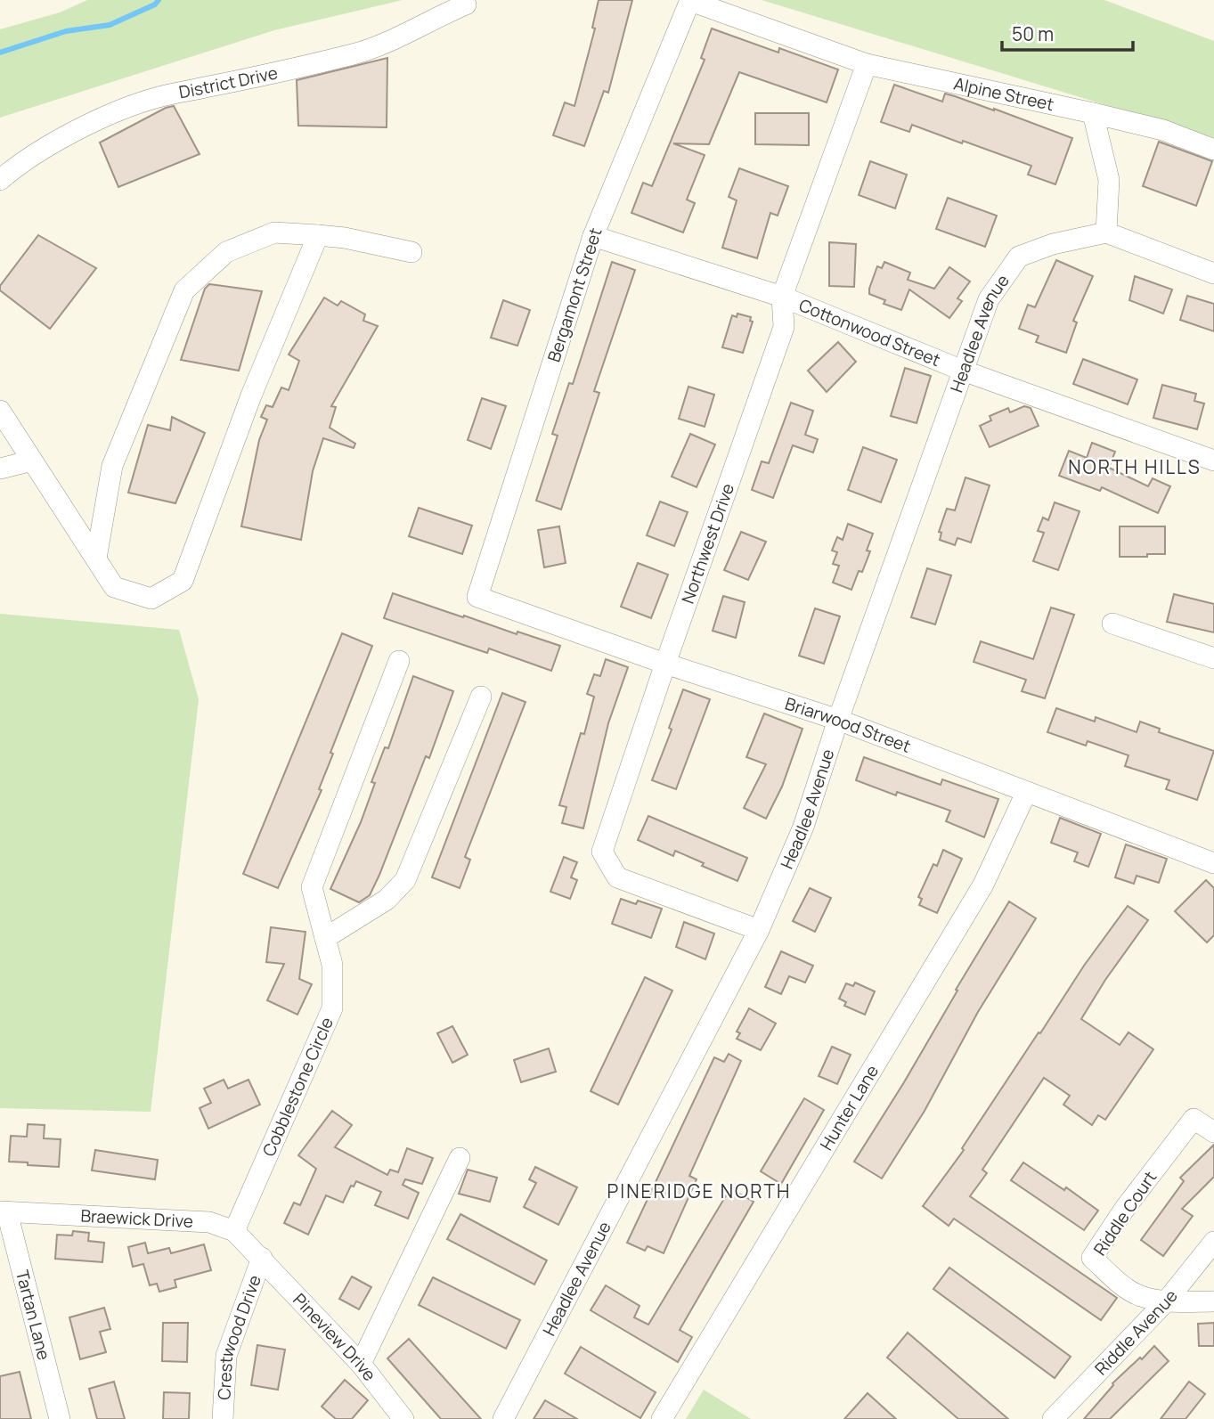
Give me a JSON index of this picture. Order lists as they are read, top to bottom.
{
  "streets": {
    "street": [
      "District Drive",
      "Alpine Street",
      "Bergamont Street",
      "Cottonwood Street",
      "Headlee Avenue",
      "Northwest Drive",
      "Briarwood Street",
      "Cobblestone Circle",
      "Hunter Lane",
      "Riddle Court",
      "Braewick Drive",
      "Tartan Lane",
      "Riddle Avenue",
      "Pineview Drive",
      "Crestwood Drive"
    ]
  },
  "crossings": [
    ["Alpine Street", "Bergamont Street"],
    ["Alpine Street", "Northwest Drive"],
    ["Bergamont Street", "Cottonwood Street"],
    ["Bergamont Street", "Briarwood Street"],
    ["Cottonwood Street", "Headlee Avenue"],
    ["Cottonwood Street", "Northwest Drive"],
    ["Headlee Avenue", "Northwest Drive"],
    ["Headlee Avenue", "Briarwood Street"],
    ["Northwest Drive", "Briarwood Street"],
    ["Briarwood Street", "Hunter Lane"],
    ["Cobblestone Circle", "Braewick Drive"],
    ["Riddle Court", "Riddle Avenue"],
    ["Braewick Drive", "Tartan Lane"],
    ["Braewick Drive", "Pineview Drive"],
    ["Braewick Drive", "Crestwood Drive"],
    ["Pineview Drive", "Crestwood Drive"]
  ],
  "districts": ["NORTH HILLS", "PINERIDGE NORTH"],
  "scale_bar": "50 m"
}
